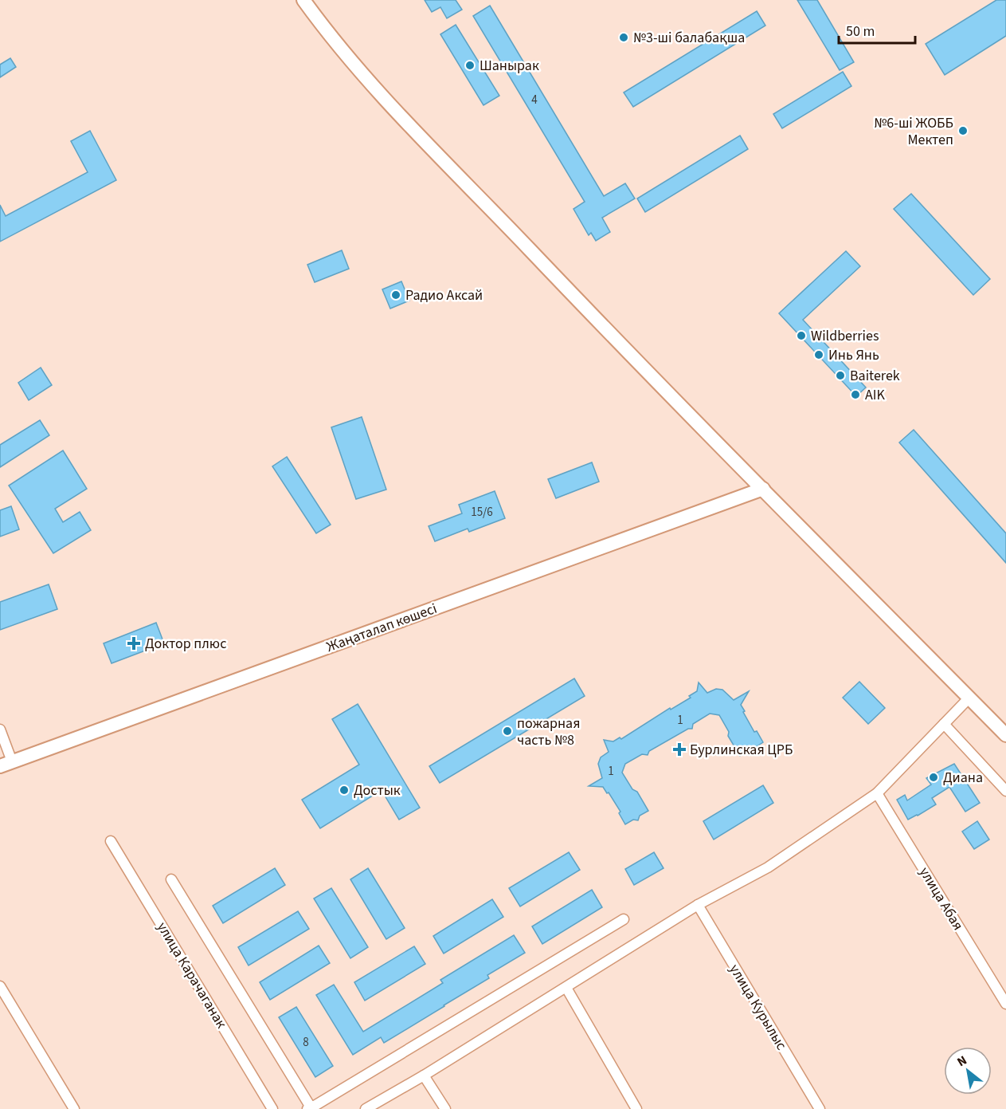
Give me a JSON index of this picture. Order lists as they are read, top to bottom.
{
  "streets": {
    "main road": ["Жаңаталап көшесі"],
    "street": ["улица Абая", "улица Карачаганак", "улица Курылыс"]
  },
  "places": {
    "other": [
      "№3-ші балабақша",
      "Шанырак",
      "№6-ші ЖОББ Мектеп",
      "Радио Аксай",
      "Wildberries",
      "Инь Янь",
      "Baiterek",
      "AIK",
      "пожарная часть №8",
      "Диана",
      "Достык"
    ],
    "health": ["Доктор плюс", "Бурлинская ЦРБ"]
  },
  "house_numbers": [
    "4",
    "15/6",
    "1",
    "1",
    "8"
  ],
  "scale_bar": "50 m",
  "north": "top left"
}
